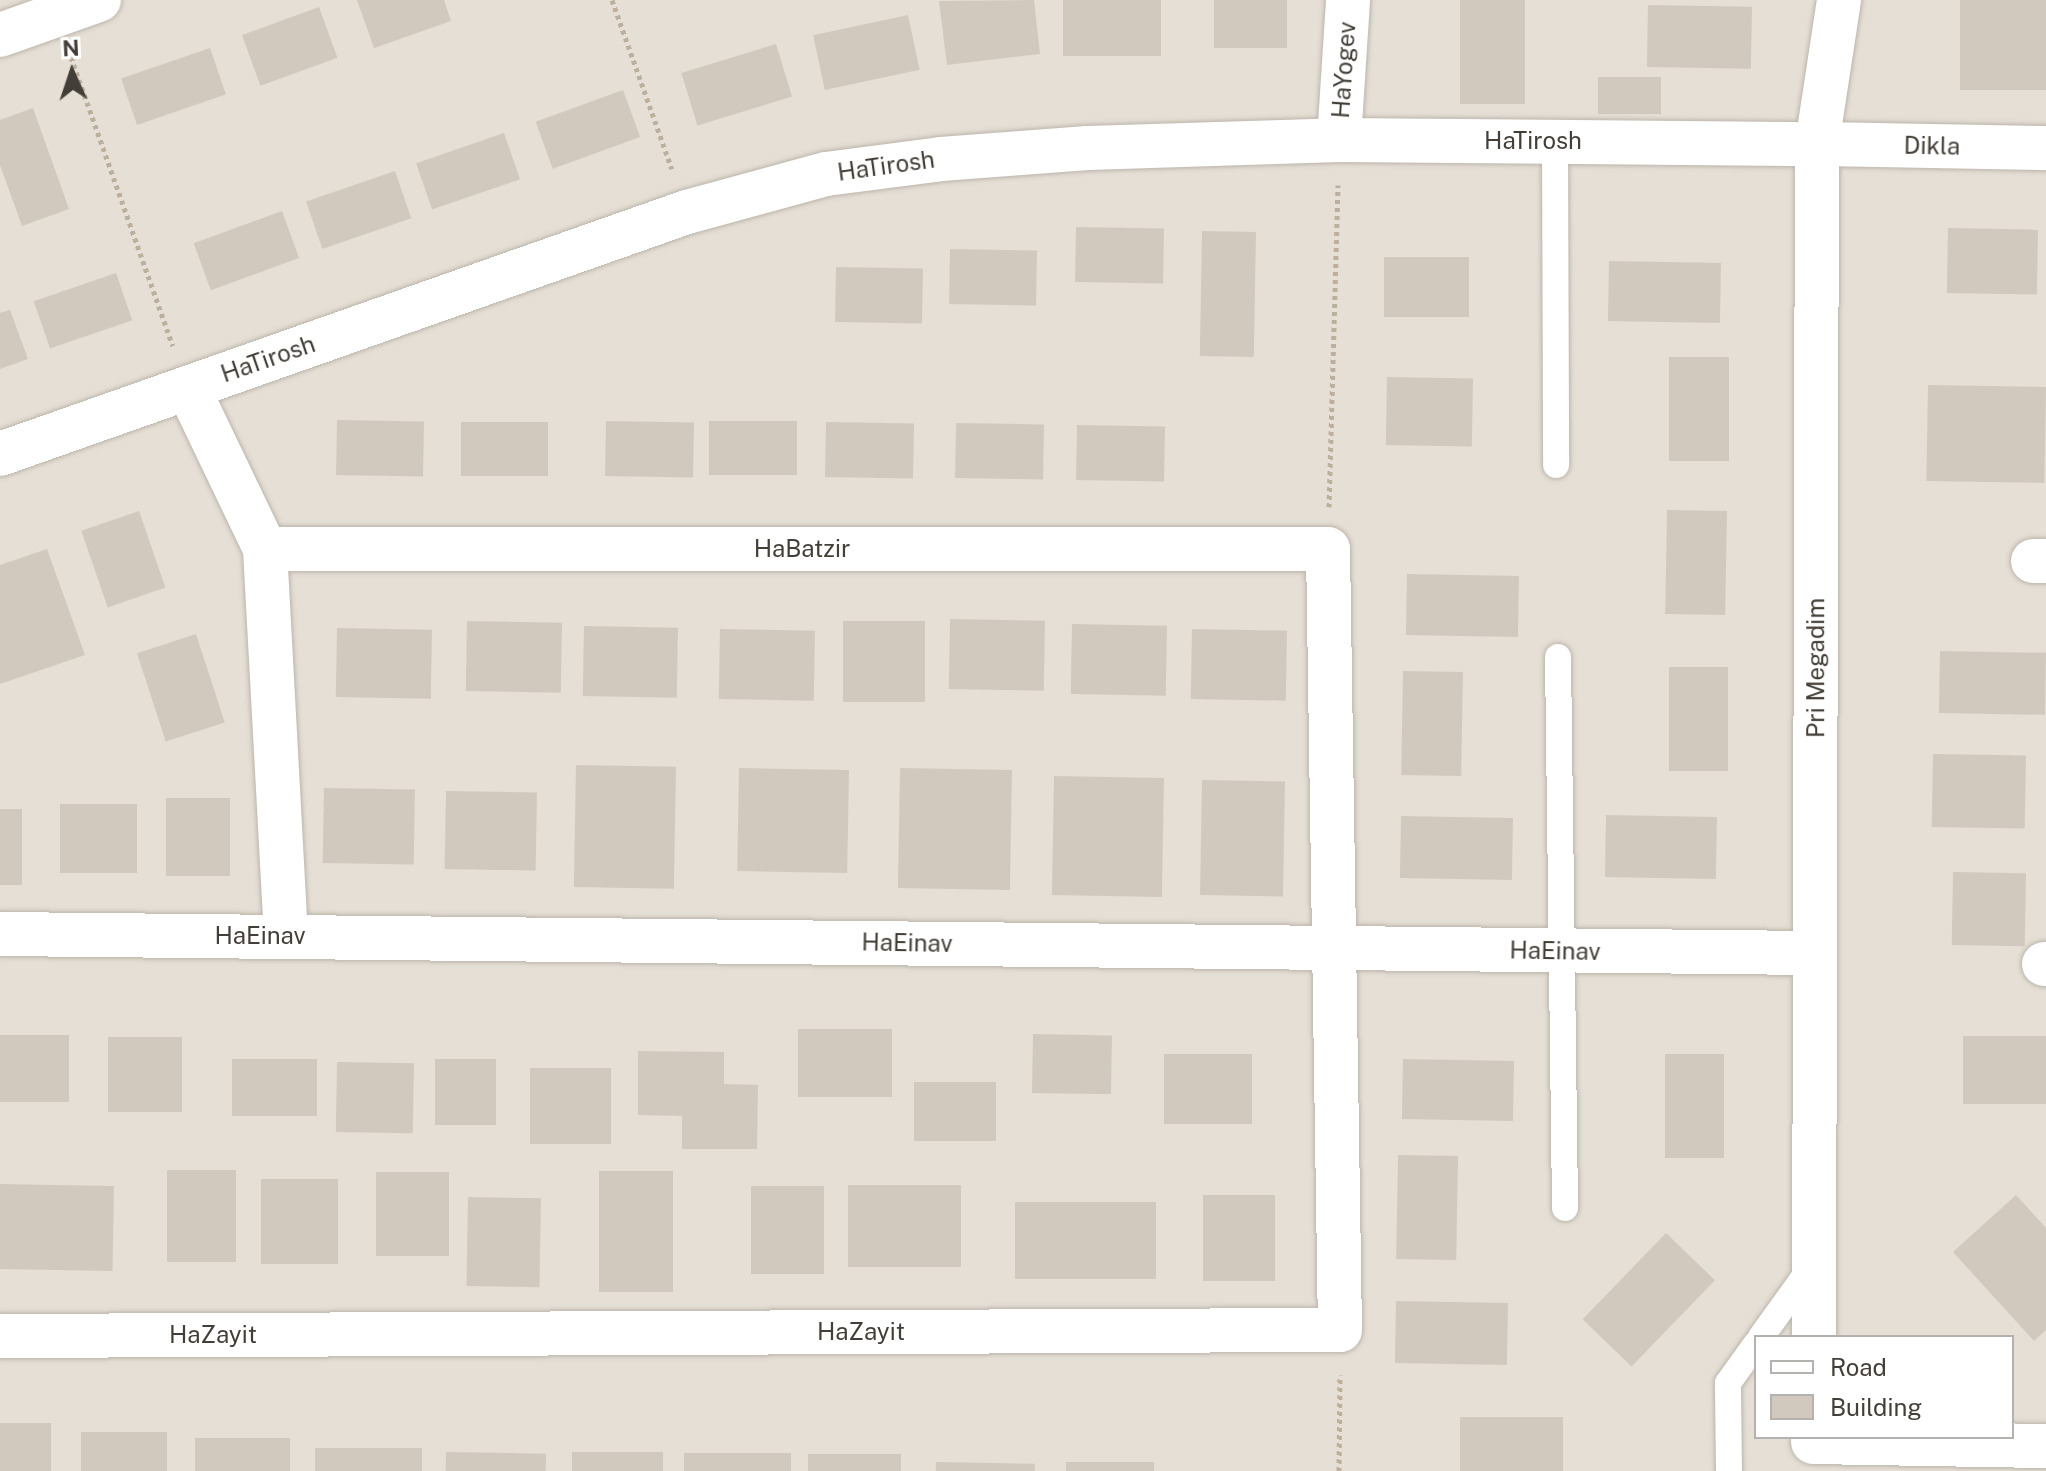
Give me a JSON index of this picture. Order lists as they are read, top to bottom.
{
  "streets": {
    "street": [
      "HaYogev",
      "HaTirosh",
      "Dikla",
      "HaBatzir",
      "Pri Megadim",
      "HaEinav",
      "HaZayit"
    ]
  },
  "crossings": [
    ["HaYogev", "HaTirosh"],
    ["HaTirosh", "Dikla"],
    ["HaTirosh", "Pri Megadim"],
    ["Dikla", "Pri Megadim"],
    ["Pri Megadim", "HaEinav"]
  ],
  "legend": ["Road", "Building"],
  "north": "top"
}
